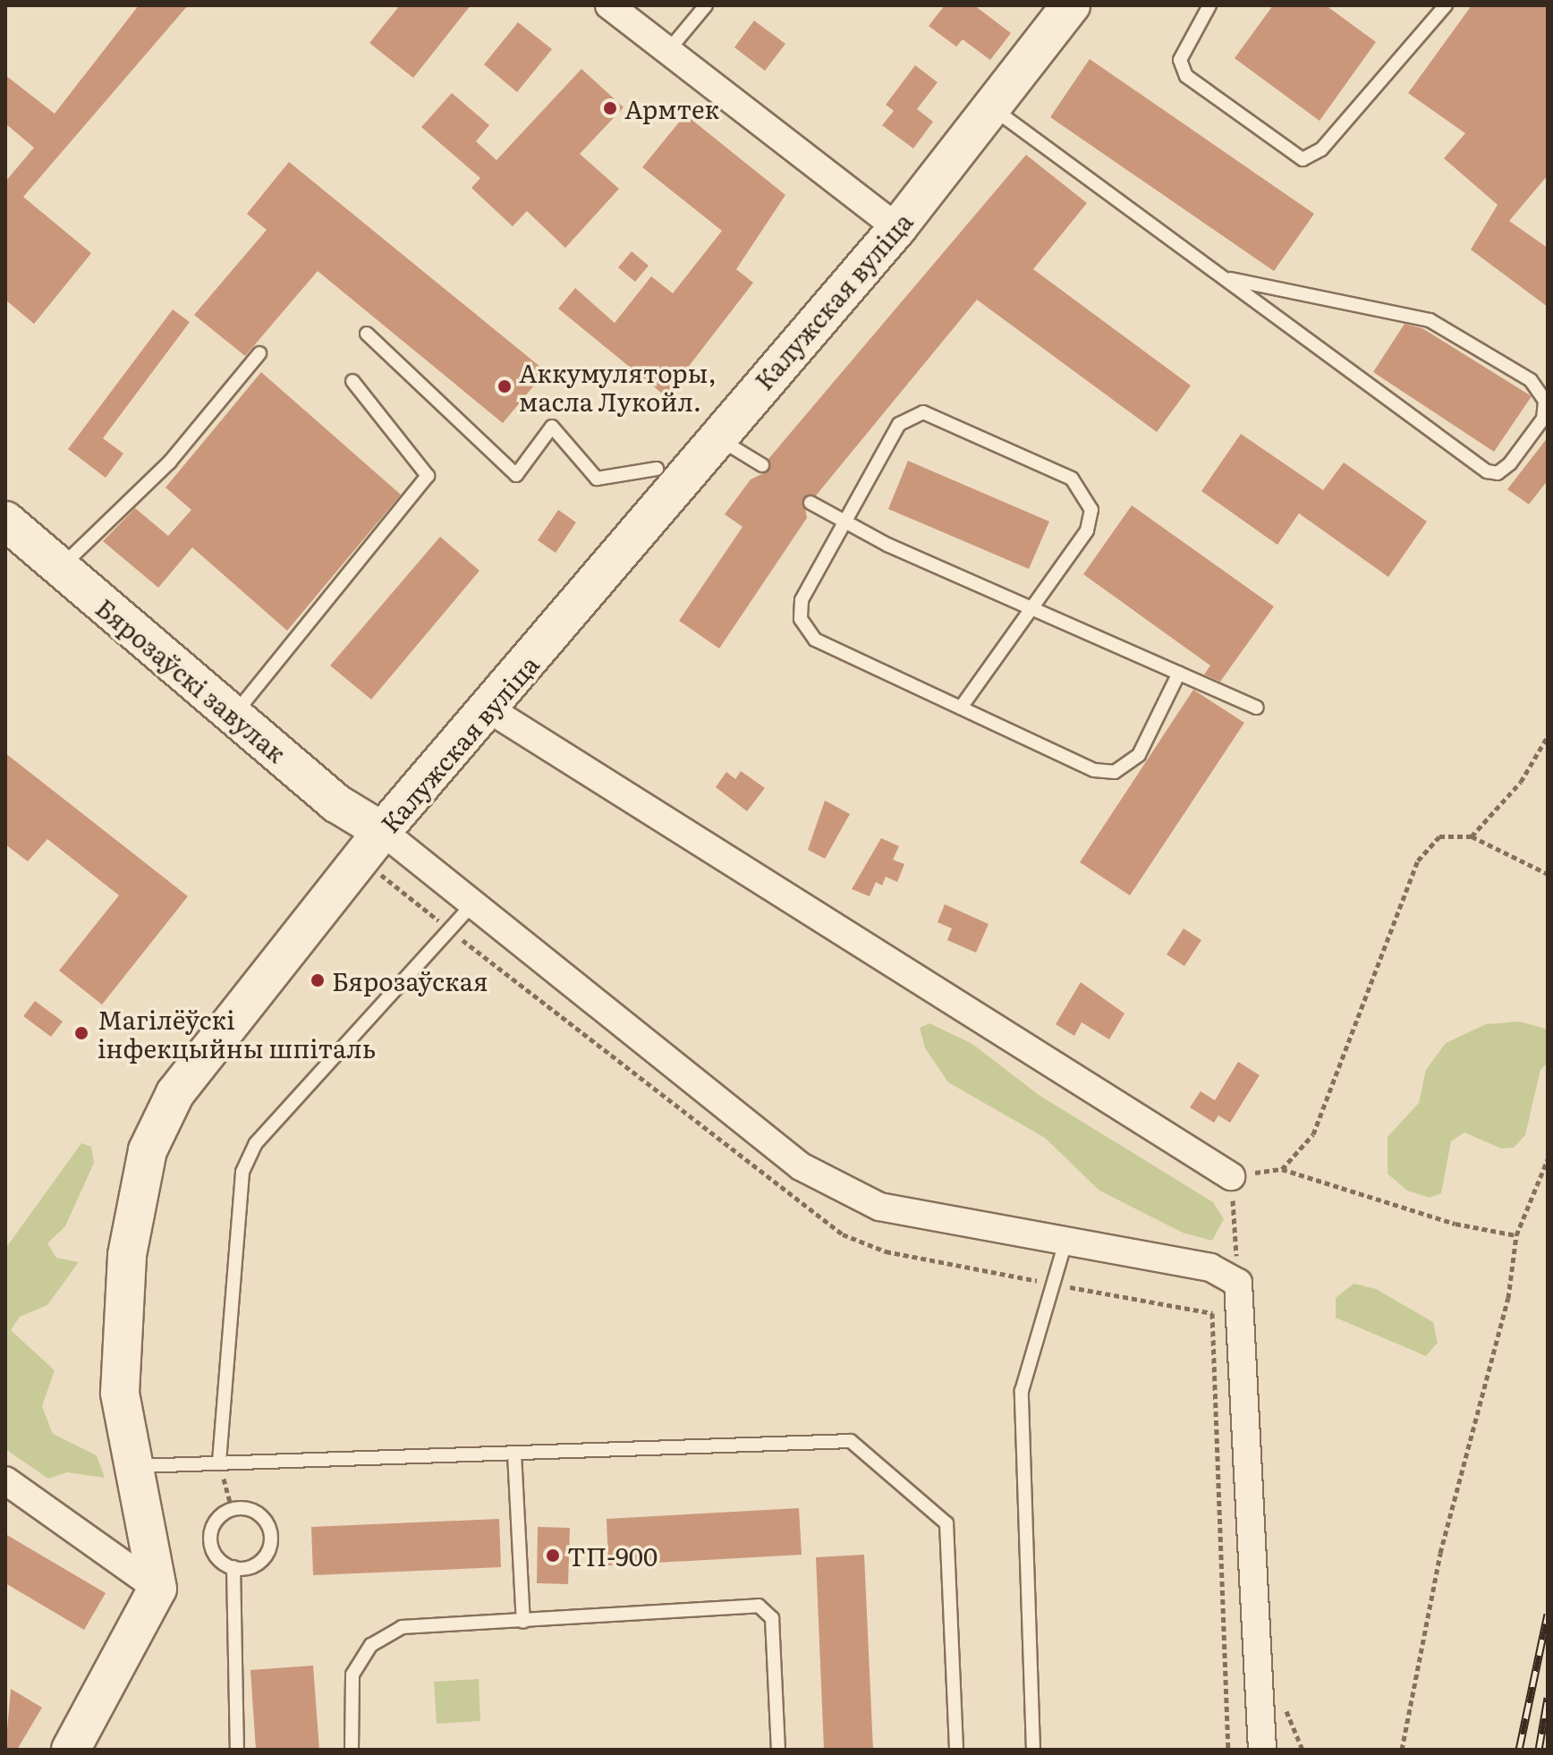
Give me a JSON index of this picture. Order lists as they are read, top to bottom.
{
  "streets": {
    "street": ["Калужская вуліца", "Бярозаўскі завулак"]
  },
  "crossings": [
    ["Калужская вуліца", "Бярозаўскі завулак"]
  ],
  "places": [
    "Армтек",
    "Аккумуляторы, масла Лукойл.",
    "Бярозаўская",
    "Магілёўскі інфекцыйны шпіталь",
    "ТП-900"
  ]
}
